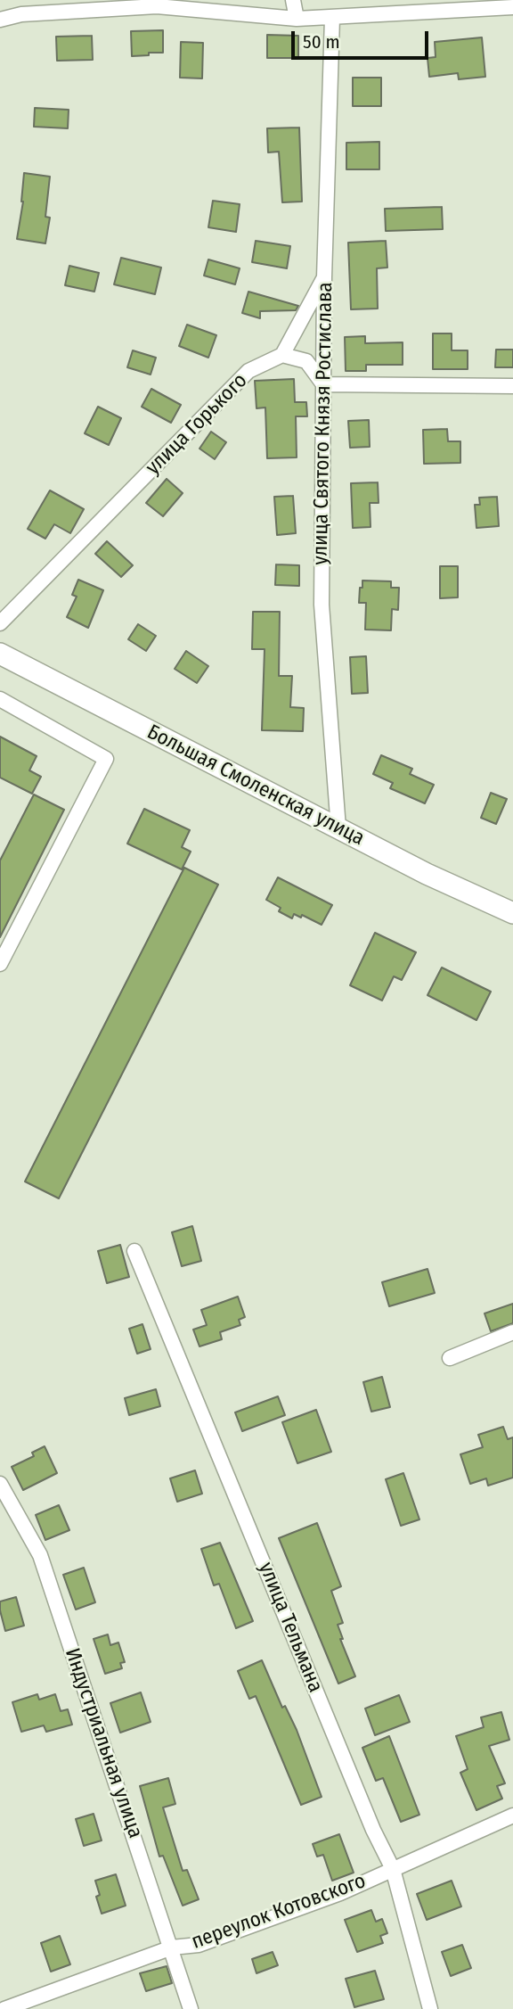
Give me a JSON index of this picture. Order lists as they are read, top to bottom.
{
  "streets": {
    "main road": ["Большая Смоленская улица"],
    "street": [
      "улица Святого Князя Ростислава",
      "улица Горького",
      "улица Тельмана",
      "Индустриальная улица",
      "переулок Котовского"
    ]
  },
  "crossings": [
    ["улица Святого Князя Ростислава", "Большая Смоленская улица"],
    ["улица Тельмана", "переулок Котовского"],
    ["Индустриальная улица", "переулок Котовского"]
  ],
  "scale_bar": "50 m"
}
